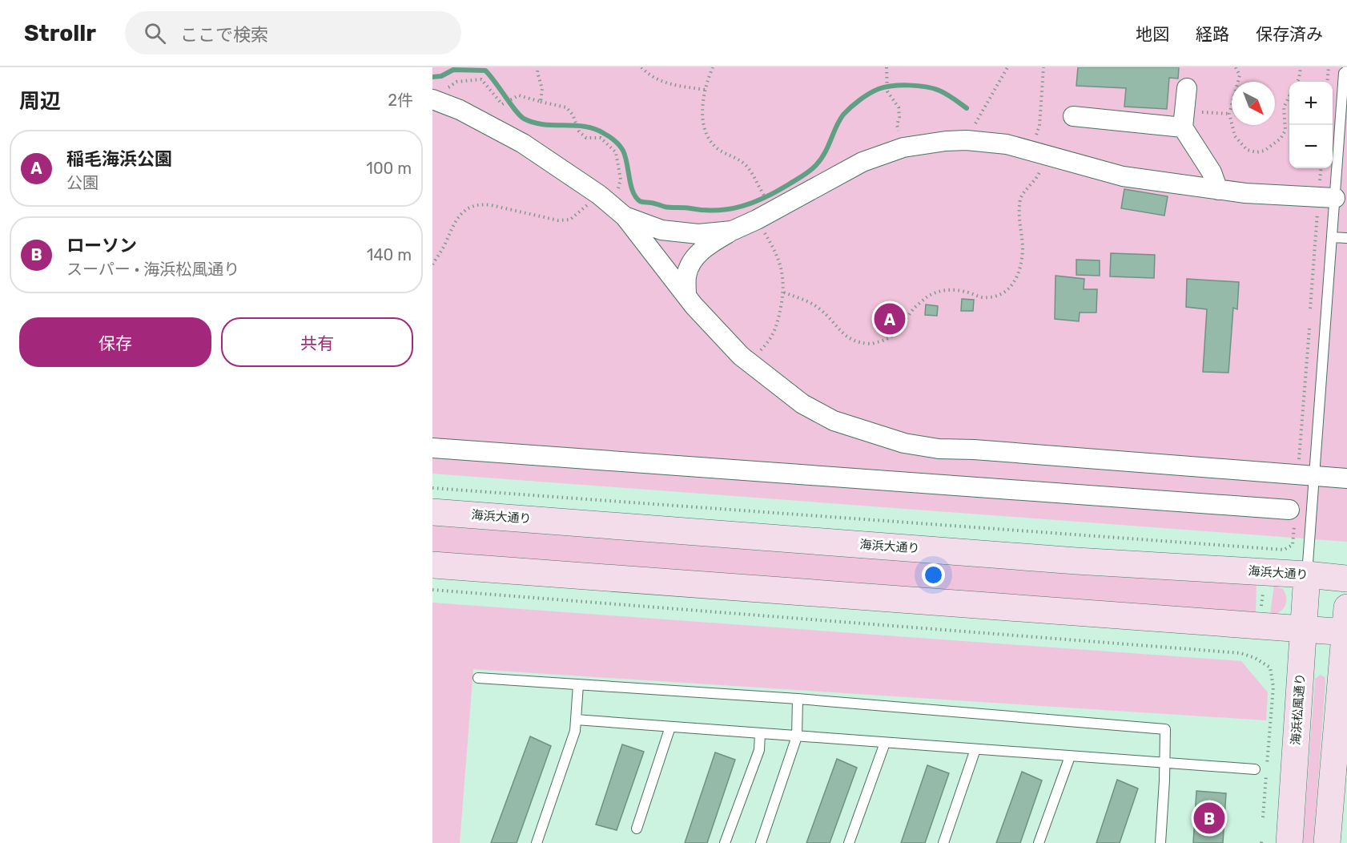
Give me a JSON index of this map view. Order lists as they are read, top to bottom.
{
  "streets": {
    "street": ["海浜大通り", "海浜松風通り"]
  },
  "crossings": [
    ["海浜大通り", "海浜松風通り"]
  ],
  "north": "bottom right",
  "page": {
    "header": "Strollr",
    "search": "ここで検索",
    "nav": ["地図", "経路", "保存済み"],
    "heading": ["周辺", "2件"],
    "map_buttons": ["+", "−"],
    "list": [
      {
        "mark": "A",
        "name": "稲毛海浜公園",
        "note": "公園",
        "value": "100 m"
      },
      {
        "mark": "B",
        "name": "ローソン",
        "note": "スーパー · 海浜松風通り",
        "value": "140 m"
      }
    ],
    "pins": ["A", "B"],
    "buttons": ["保存", "共有"]
  }
}
